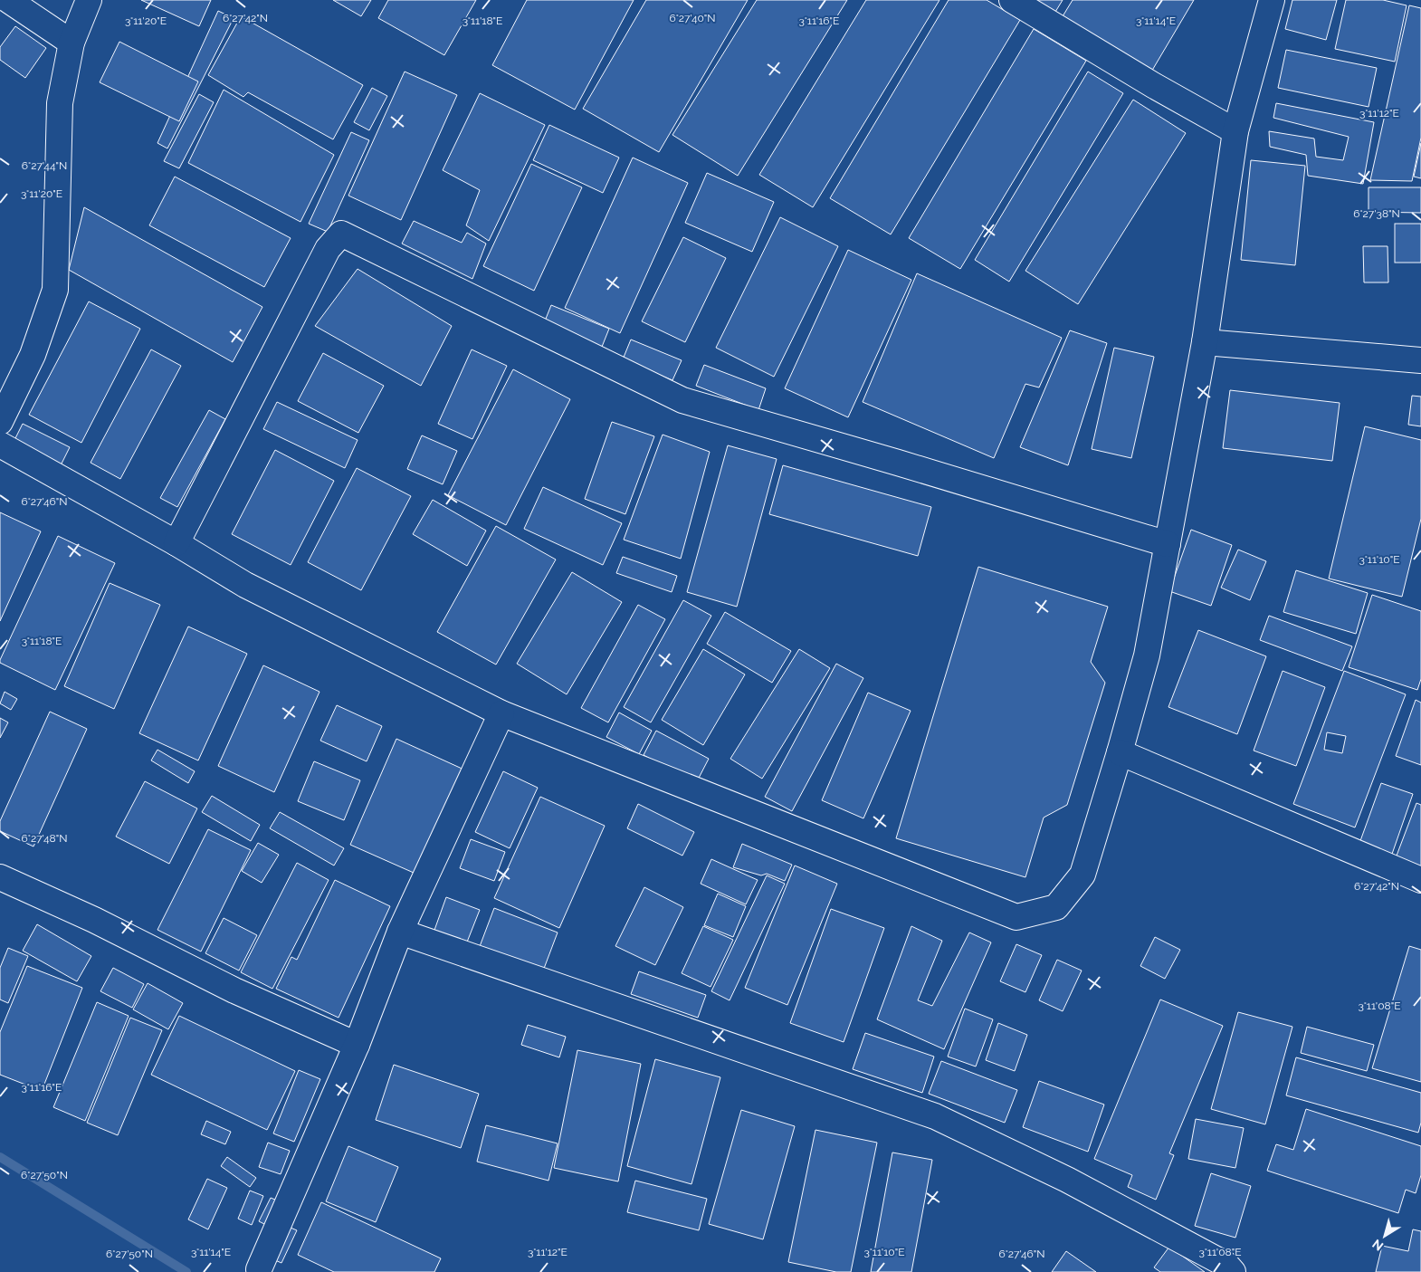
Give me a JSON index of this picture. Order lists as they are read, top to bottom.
{
  "north": "bottom left",
  "coordinates": [
    "6°27'40\"N",
    "6°27'42\"N",
    "3°11'20\"E",
    "3°11'18\"E",
    "3°11'16\"E",
    "3°11'14\"E",
    "3°11'12\"E",
    "6°27'44\"N",
    "6°27'38\"N",
    "6°27'46\"N",
    "3°11'10\"E",
    "6°27'48\"N",
    "3°11'08\"E",
    "6°27'50\"N"
  ]
}
